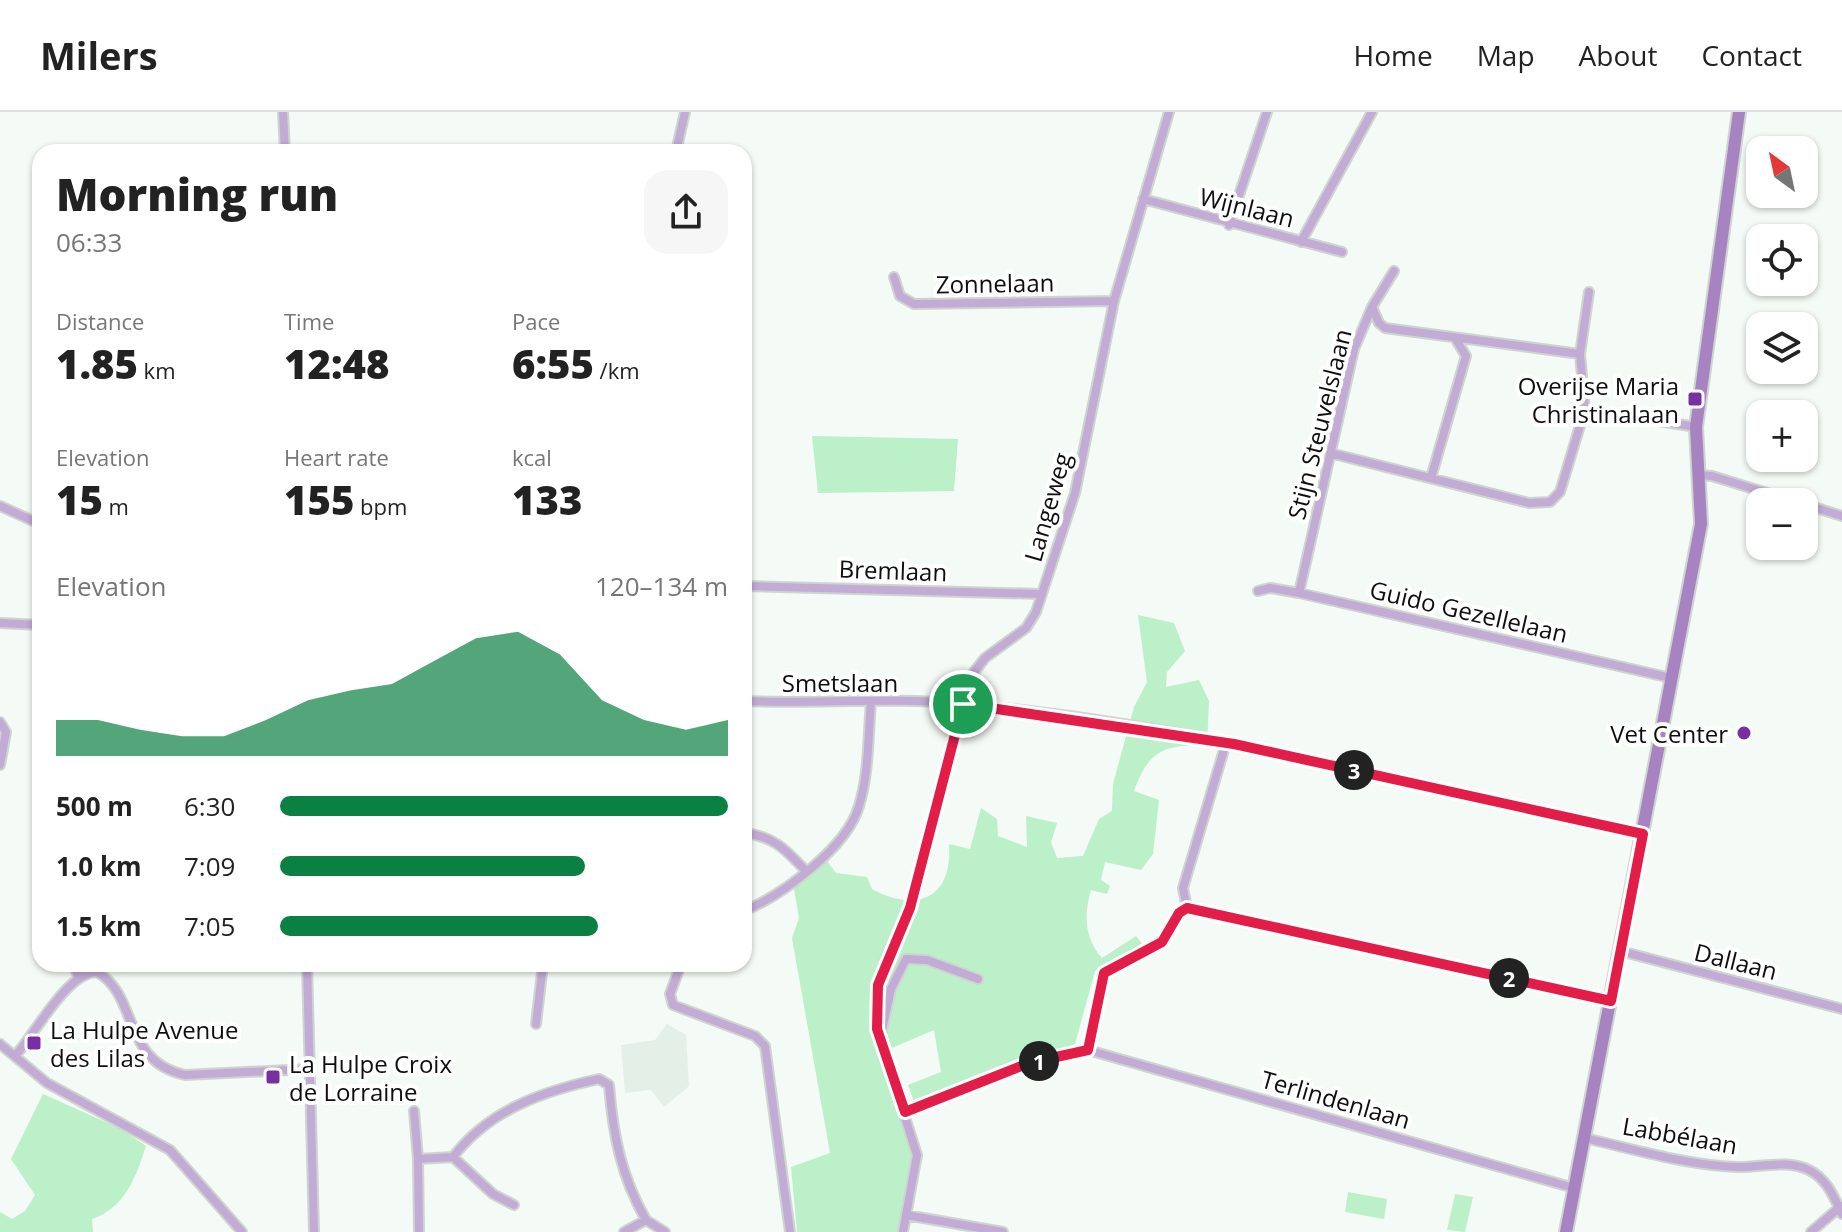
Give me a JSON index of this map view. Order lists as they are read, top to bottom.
{
  "streets": {
    "street": [
      "Wijnlaan",
      "Zonnelaan",
      "Stijn Steuvelslaan",
      "Langeweg",
      "Bremlaan",
      "Guido Gezellelaan",
      "Smetslaan",
      "Dallaan",
      "Terlindenlaan",
      "Labbélaan"
    ]
  },
  "crossings": [
    ["Wijnlaan", "Langeweg"],
    ["Zonnelaan", "Langeweg"],
    ["Stijn Steuvelslaan", "Guido Gezellelaan"],
    ["Langeweg", "Bremlaan"],
    ["Langeweg", "Smetslaan"]
  ],
  "places": {
    "transit": ["Overijse Maria Christinalaan", "La Hulpe Avenue des Lilas", "La Hulpe Croix de Lorraine"],
    "other": ["Vet Center"]
  },
  "north": "top left",
  "page": {
    "header": "Milers",
    "nav": [
      "Home",
      "Map",
      "About",
      "Contact"
    ],
    "map_buttons": ["+", "−"],
    "heading": ["Morning run", "06:33"],
    "stats": [
      ["Distance", "1.85 km"],
      ["Time", "12:48"],
      ["Pace", "6:55 /km"],
      ["Elevation", "15 m"],
      ["Heart rate", "155 bpm"],
      ["kcal", "133"]
    ],
    "chart": ["Elevation", "120–134 m"],
    "pins": ["3", "2", "1"],
    "list": [
      {
        "name": "500 m",
        "note": "6:30"
      },
      {
        "name": "1.0 km",
        "note": "7:09"
      },
      {
        "name": "1.5 km",
        "note": "7:05"
      }
    ]
  }
}
